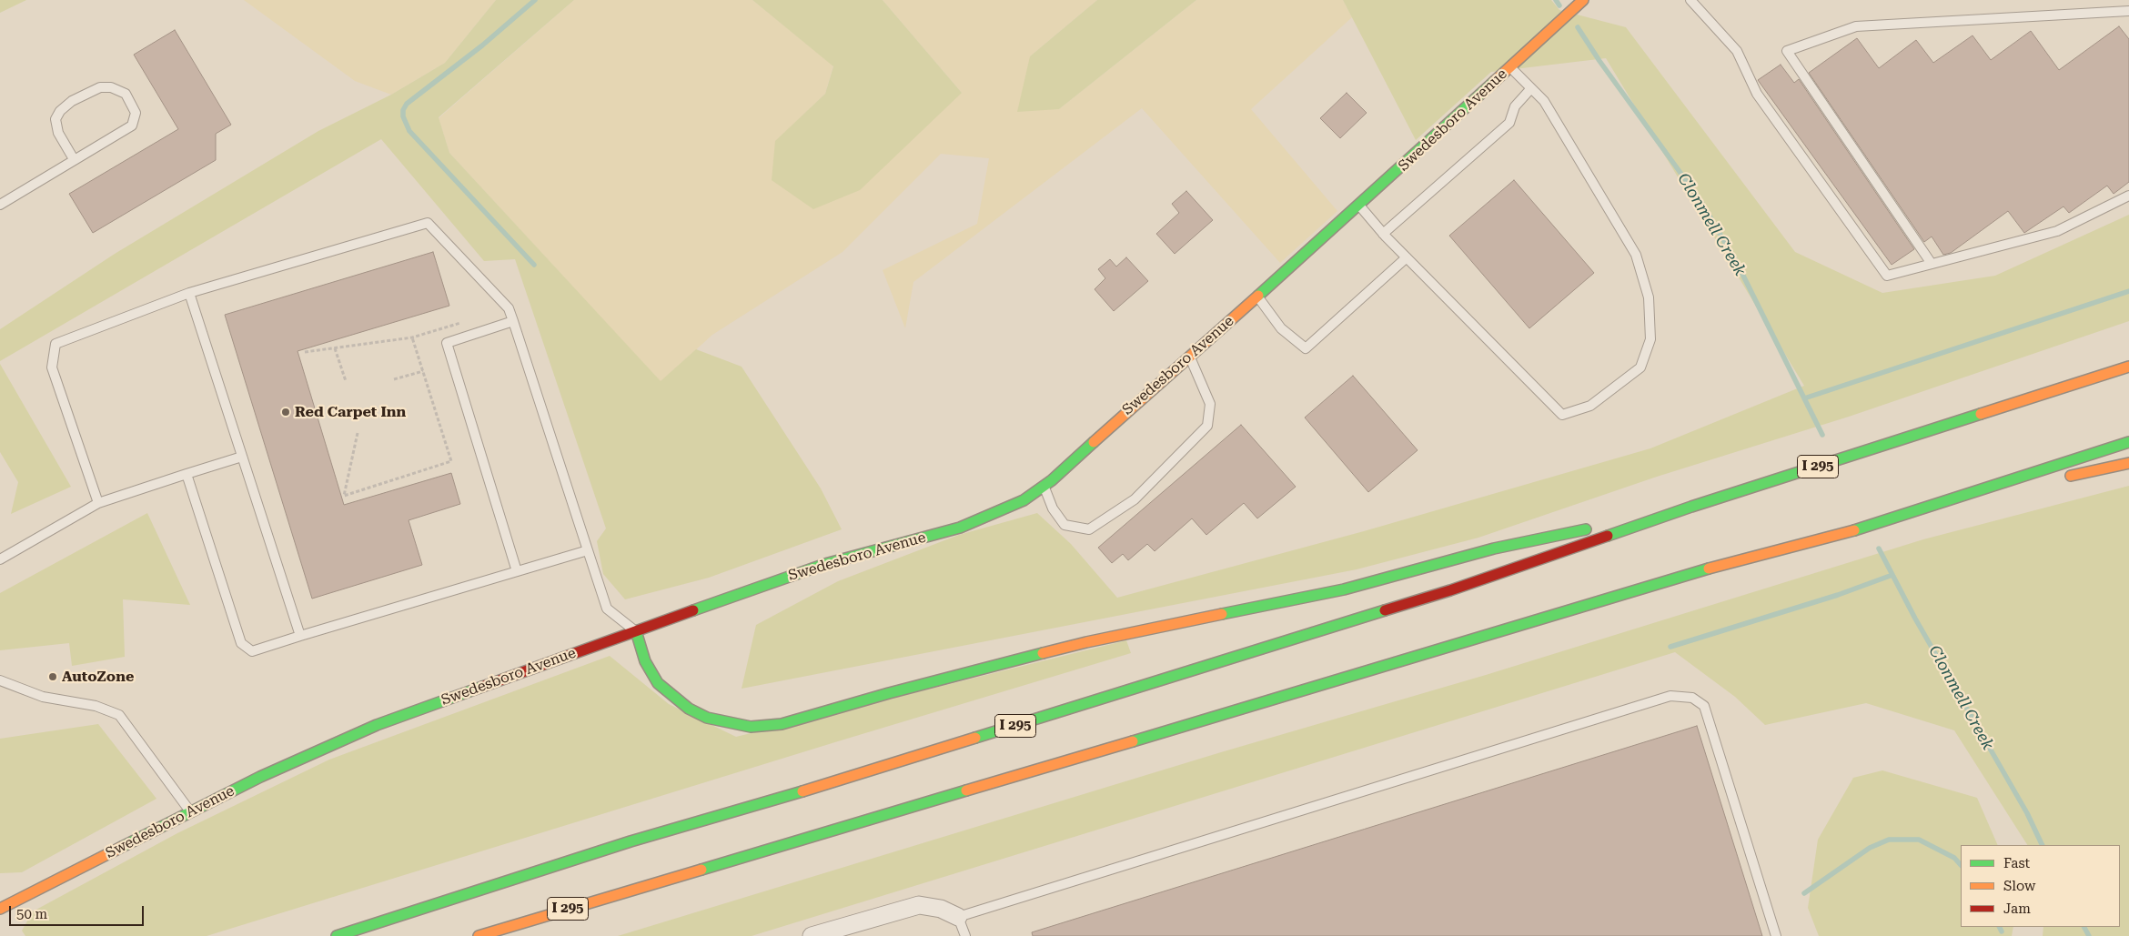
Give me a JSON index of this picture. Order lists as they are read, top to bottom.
{
  "streets": {
    "main road": ["Swedesboro Avenue", "I 295"]
  },
  "water": ["Clonmell Creek"],
  "places": ["Red Carpet Inn", "AutoZone"],
  "legend": ["Fast", "Slow", "Jam"],
  "scale_bar": "50 m"
}
